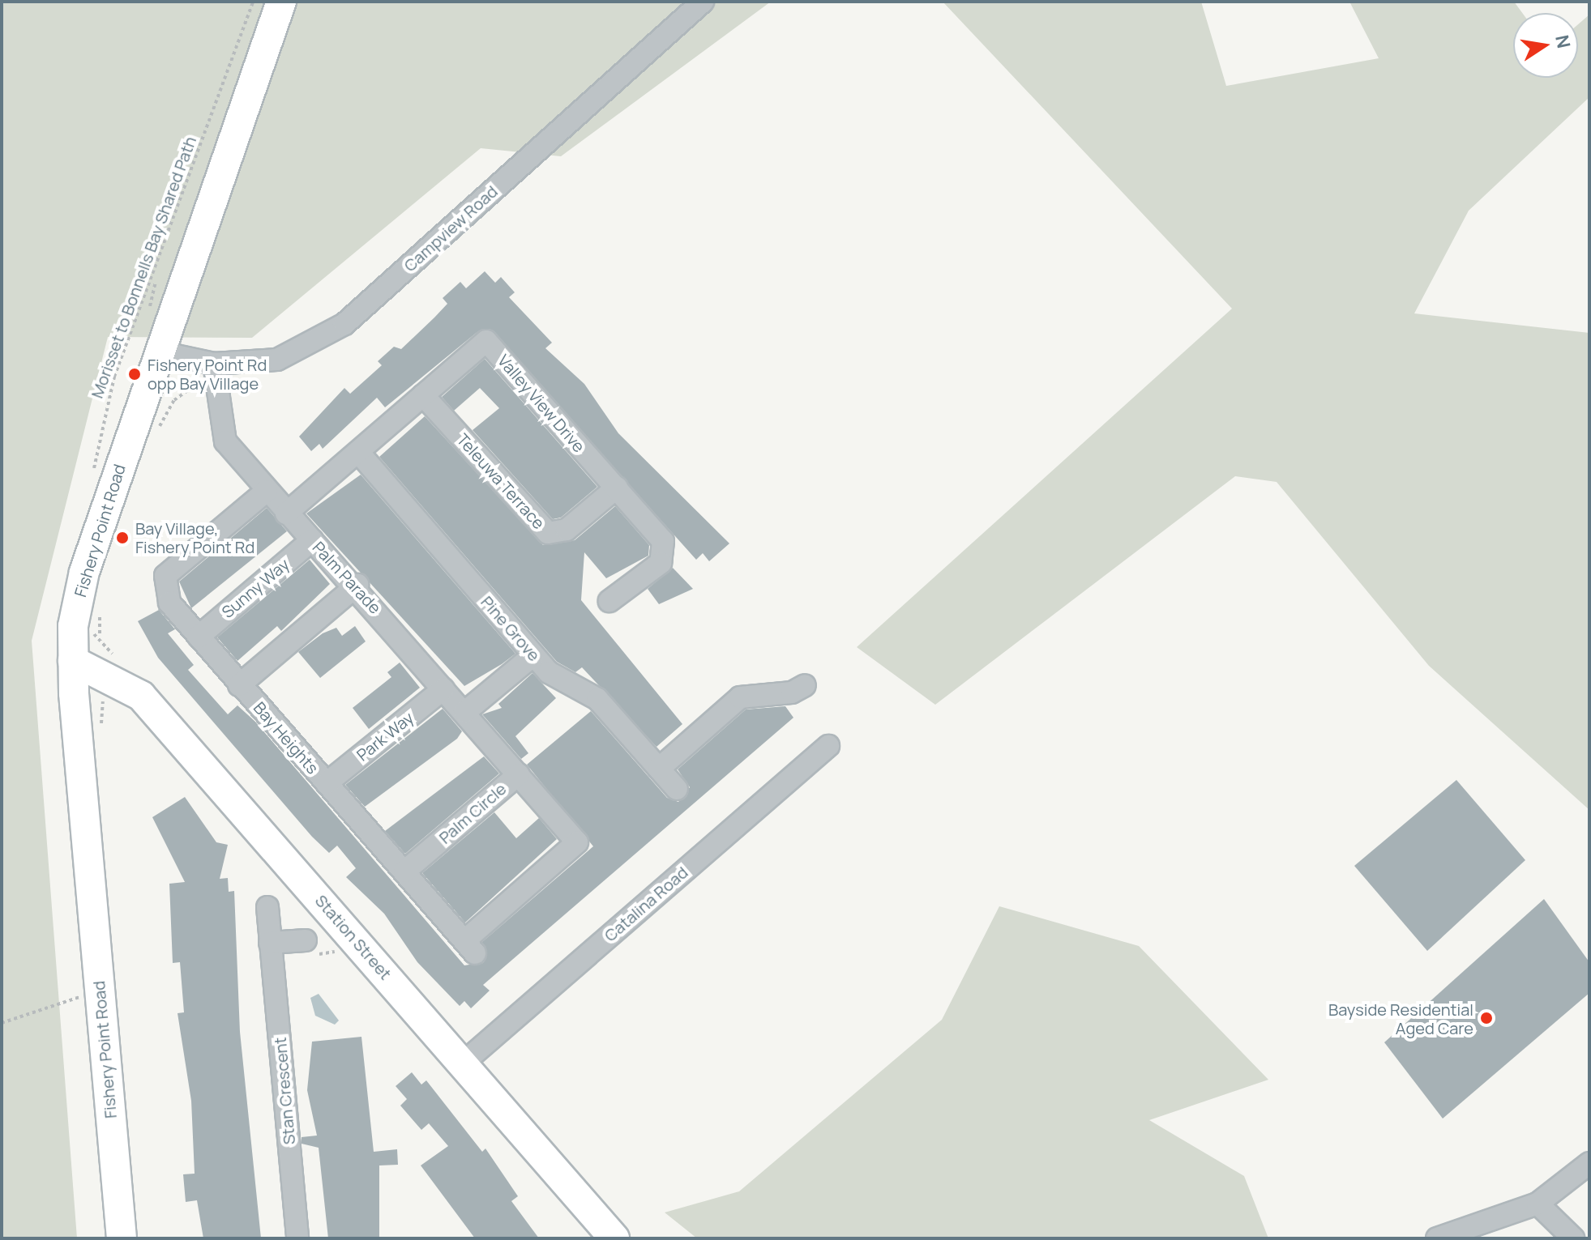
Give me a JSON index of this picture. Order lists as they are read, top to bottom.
{
  "streets": {
    "main road": ["Fishery Point Road", "Station Street"],
    "street": [
      "Campview Road",
      "Valley View Drive",
      "Teleuwa Terrace",
      "Palm Parade",
      "Sunny Way",
      "Pine Grove",
      "Park Way",
      "Bay Heights",
      "Palm Circle",
      "Catalina Road",
      "Stan Crescent"
    ],
    "path": ["Morisset to Bonnells Bay Shared Path"]
  },
  "crossings": [
    ["Campview Road", "Fishery Point Road"],
    ["Campview Road", "Palm Parade"],
    ["Valley View Drive", "Teleuwa Terrace"],
    ["Valley View Drive", "Palm Parade"],
    ["Valley View Drive", "Pine Grove"],
    ["Fishery Point Road", "Station Street"],
    ["Palm Parade", "Sunny Way"],
    ["Palm Parade", "Park Way"],
    ["Palm Parade", "Bay Heights"],
    ["Palm Parade", "Palm Circle"],
    ["Sunny Way", "Bay Heights"],
    ["Park Way", "Bay Heights"],
    ["Bay Heights", "Palm Circle"],
    ["Catalina Road", "Station Street"]
  ],
  "places": ["Fishery Point Rd opp Bay Village", "Bay Village, Fishery Point Rd", "Bayside Residential Aged Care"],
  "north": "right"
}
